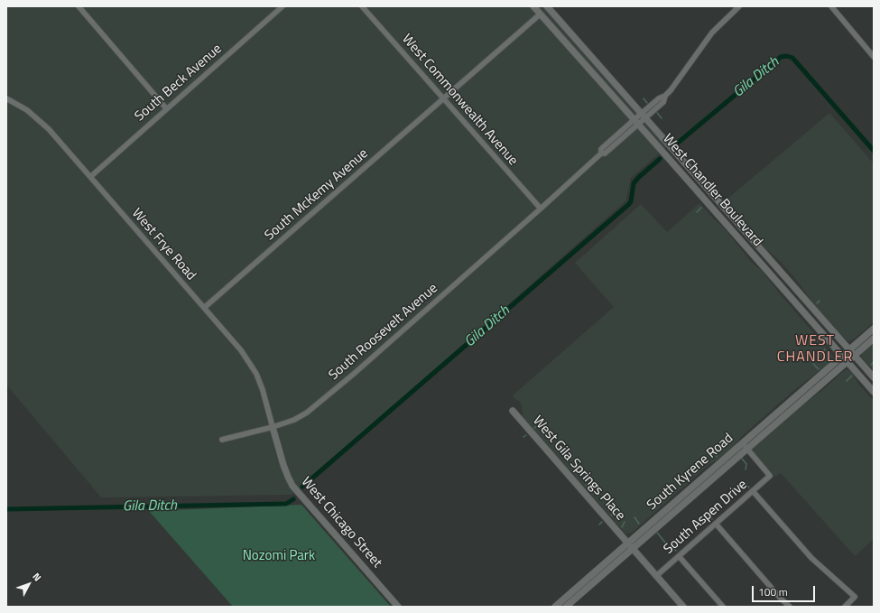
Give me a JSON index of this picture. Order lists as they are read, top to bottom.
{
  "streets": {
    "main road": [
      "West Chandler Boulevard",
      "West Gila Springs Place",
      "South Kyrene Road",
      "West Chicago Street"
    ],
    "street": [
      "South Beck Avenue",
      "West Commonwealth Avenue",
      "South McKemy Avenue",
      "West Frye Road",
      "South Roosevelt Avenue",
      "South Aspen Drive"
    ]
  },
  "crossings": [
    ["South Beck Avenue", "West Frye Road"],
    ["West Commonwealth Avenue", "South McKemy Avenue"],
    ["West Commonwealth Avenue", "South Roosevelt Avenue"],
    ["West Chandler Boulevard", "South McKemy Avenue"],
    ["West Chandler Boulevard", "South Roosevelt Avenue"],
    ["West Chandler Boulevard", "South Kyrene Road"],
    ["South McKemy Avenue", "West Frye Road"],
    ["West Frye Road", "South Roosevelt Avenue"],
    ["West Frye Road", "West Chicago Street"],
    ["South Roosevelt Avenue", "West Chicago Street"],
    ["West Gila Springs Place", "South Kyrene Road"],
    ["West Gila Springs Place", "South Aspen Drive"],
    ["South Kyrene Road", "South Aspen Drive"]
  ],
  "districts": ["WEST CHANDLER"],
  "water": ["Gila Ditch"],
  "parks": ["Nozomi Park"],
  "scale_bar": "100 m",
  "north": "top right"
}
